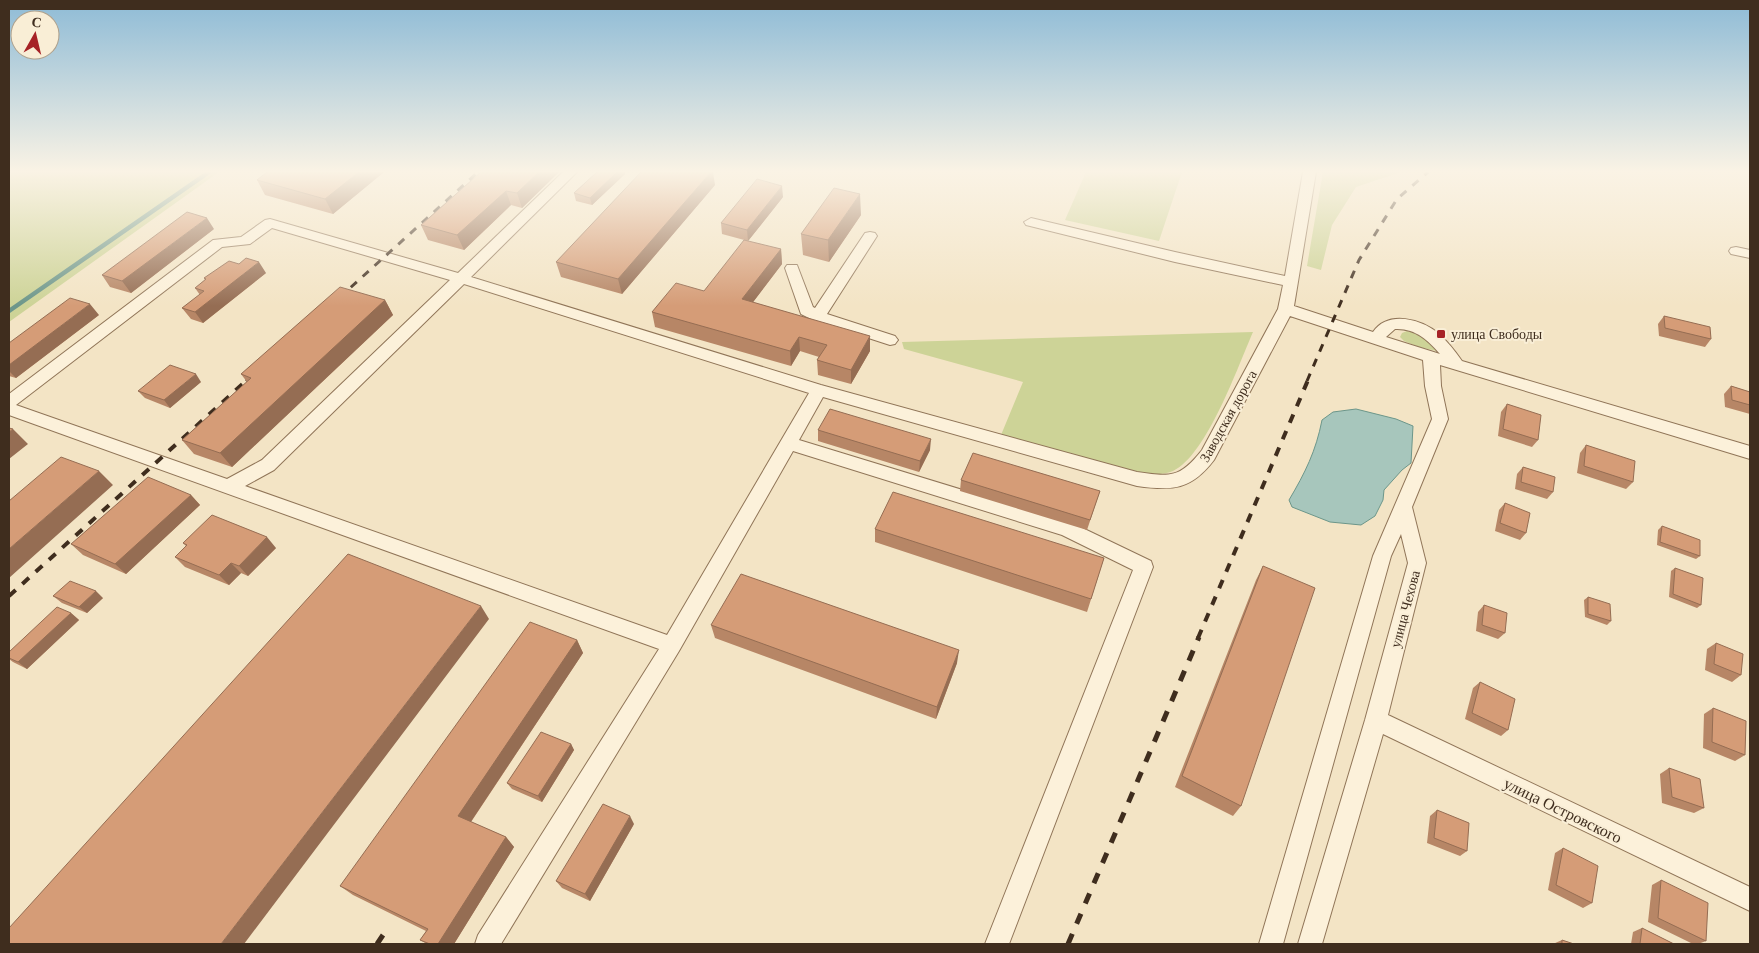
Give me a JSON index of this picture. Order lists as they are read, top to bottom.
{
  "streets": {
    "street": ["Заводская дорога", "улица Чехова", "улица Островского"]
  },
  "crossings": [
    ["улица Чехова", "улица Островского"]
  ],
  "places": {
    "transit": ["улица Свободы"]
  },
  "north": "top"
}
